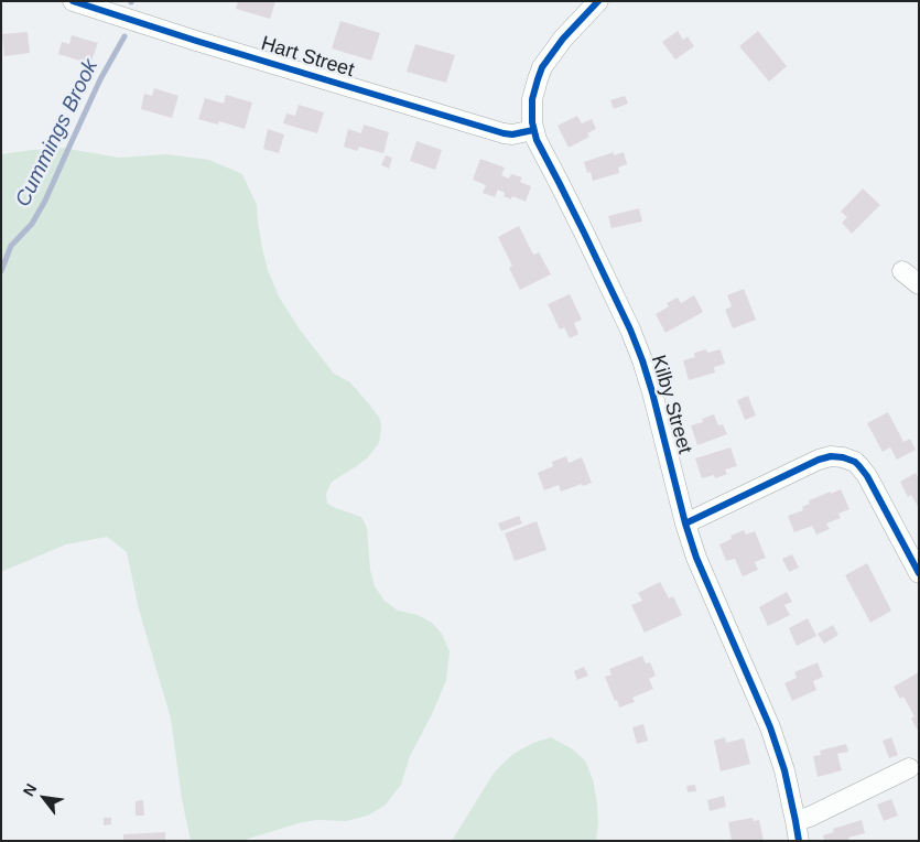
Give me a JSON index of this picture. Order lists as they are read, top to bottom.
{
  "streets": {
    "street": ["Hart Street", "Kilby Street"]
  },
  "crossings": [
    ["Hart Street", "Kilby Street"]
  ],
  "water": ["Cummings Brook"],
  "north": "top left"
}
